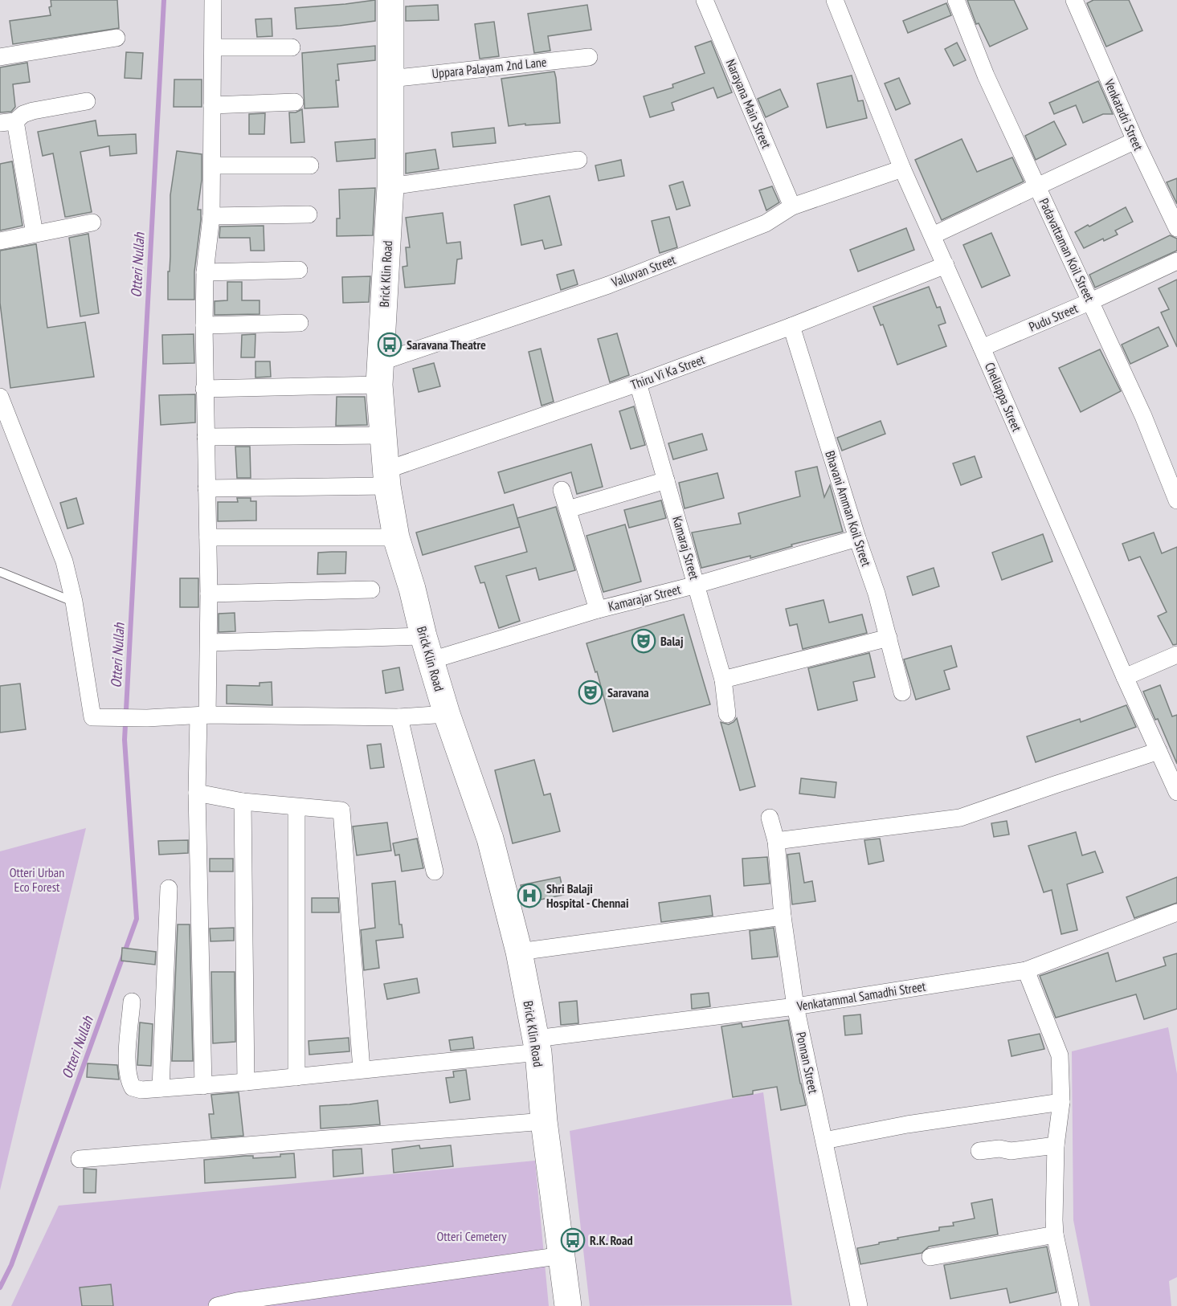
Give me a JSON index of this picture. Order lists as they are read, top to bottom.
{
  "streets": {
    "main road": ["Brick Klin Road"],
    "street": [
      "Uppara Palayam 2nd Lane",
      "Narayana Main Street",
      "Venkatadri Street",
      "Padavattaman Koil Street",
      "Valluvan Street",
      "Pudu Street",
      "Thiru Vi Ka Street",
      "Chellappa Street",
      "Bhavani Amman Koil Street",
      "Kamaraj Street",
      "Kamarajar Street",
      "Venkatammal Samadhi Street",
      "Ponnan Street"
    ]
  },
  "crossings": [
    ["Uppara Palayam 2nd Lane", "Brick Klin Road"],
    ["Narayana Main Street", "Valluvan Street"],
    ["Padavattaman Koil Street", "Pudu Street"],
    ["Valluvan Street", "Brick Klin Road"],
    ["Valluvan Street", "Chellappa Street"],
    ["Brick Klin Road", "Thiru Vi Ka Street"],
    ["Brick Klin Road", "Kamarajar Street"],
    ["Brick Klin Road", "Venkatammal Samadhi Street"],
    ["Pudu Street", "Chellappa Street"],
    ["Thiru Vi Ka Street", "Chellappa Street"],
    ["Thiru Vi Ka Street", "Bhavani Amman Koil Street"],
    ["Thiru Vi Ka Street", "Kamaraj Street"],
    ["Bhavani Amman Koil Street", "Kamarajar Street"],
    ["Kamaraj Street", "Kamarajar Street"],
    ["Venkatammal Samadhi Street", "Ponnan Street"]
  ],
  "water": ["Otteri Nullah"],
  "parks": ["Otteri Urban Eco Forest", "Otteri Cemetery"],
  "places": {
    "bus stop": ["Saravana Theatre", "R.K. Road"],
    "theatre": ["Balaj", "Saravana"],
    "hospital": ["Shri Balaji Hospital - Chennai"]
  }
}
